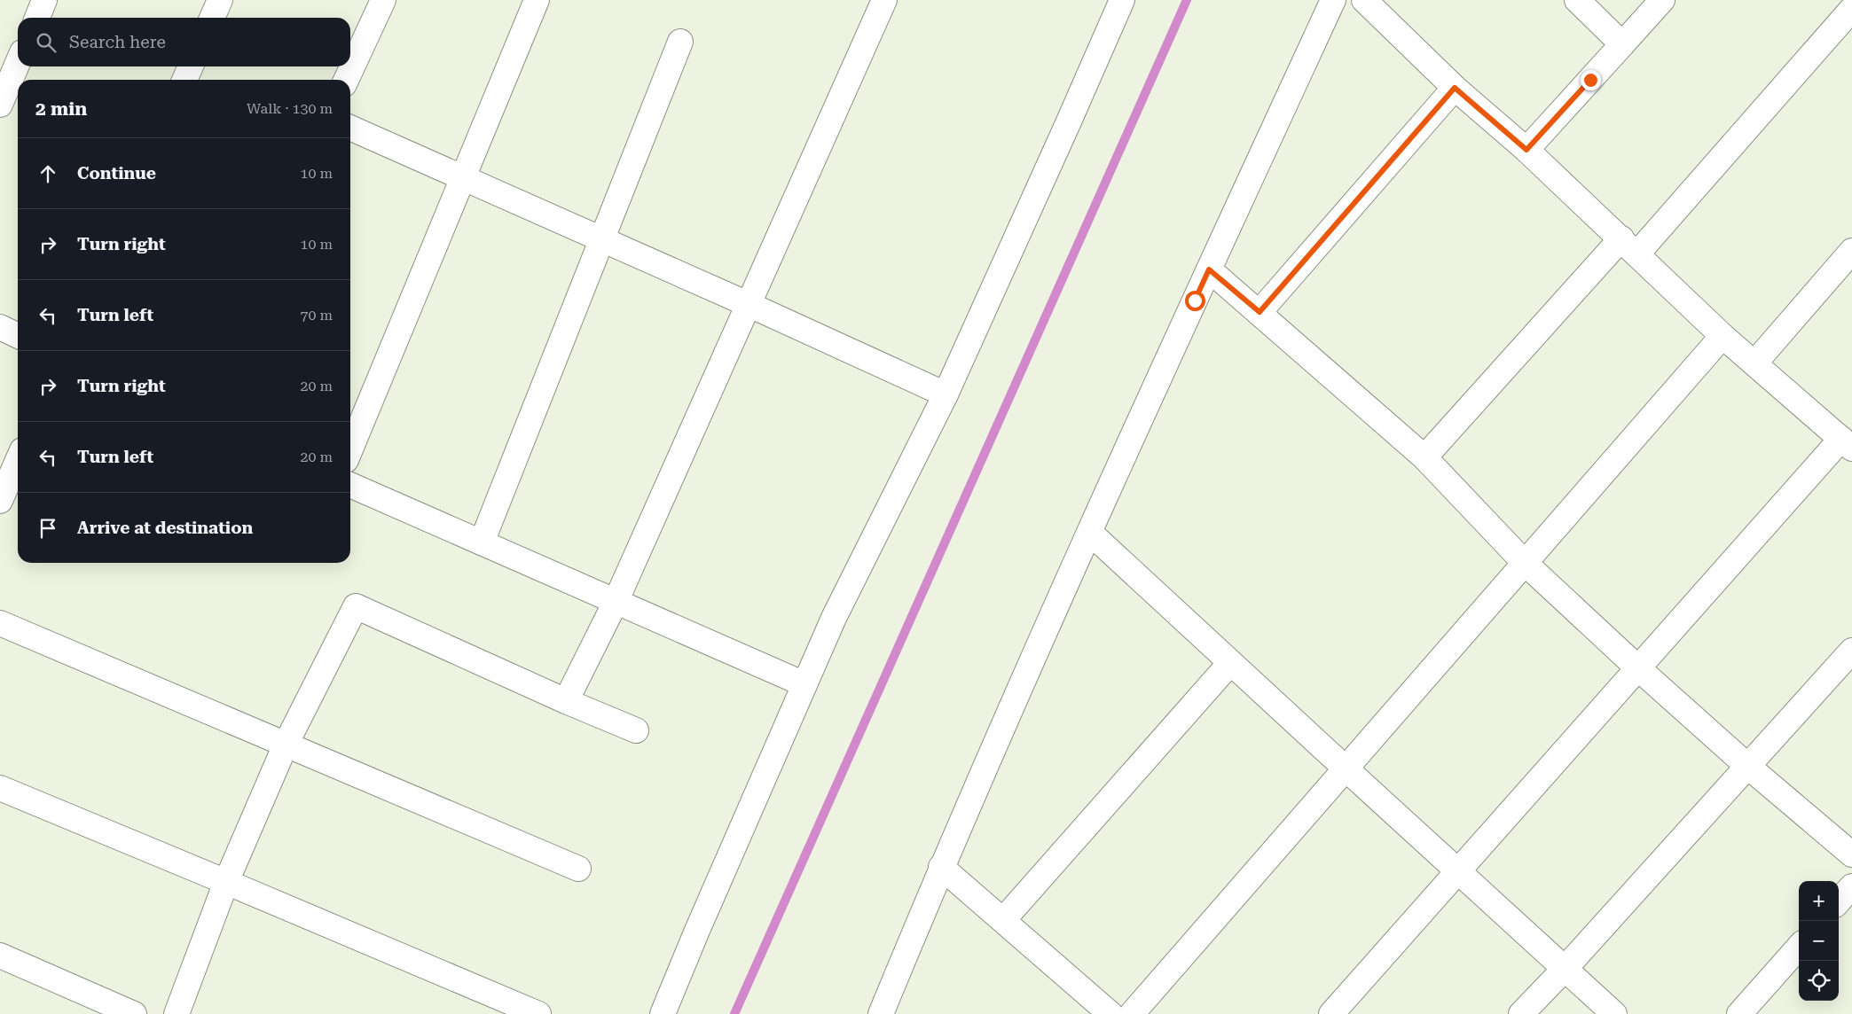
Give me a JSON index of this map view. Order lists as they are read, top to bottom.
{
  "page": {
    "search": "Search here",
    "heading": ["2 min", "Walk · 130 m"],
    "list": [
      ["Continue", "10 m"],
      ["Turn right", "10 m"],
      ["Turn left", "70 m"],
      ["Turn right", "20 m"],
      ["Turn left", "20 m"],
      "Arrive at destination"
    ],
    "map_buttons": ["+", "−"]
  }
}
